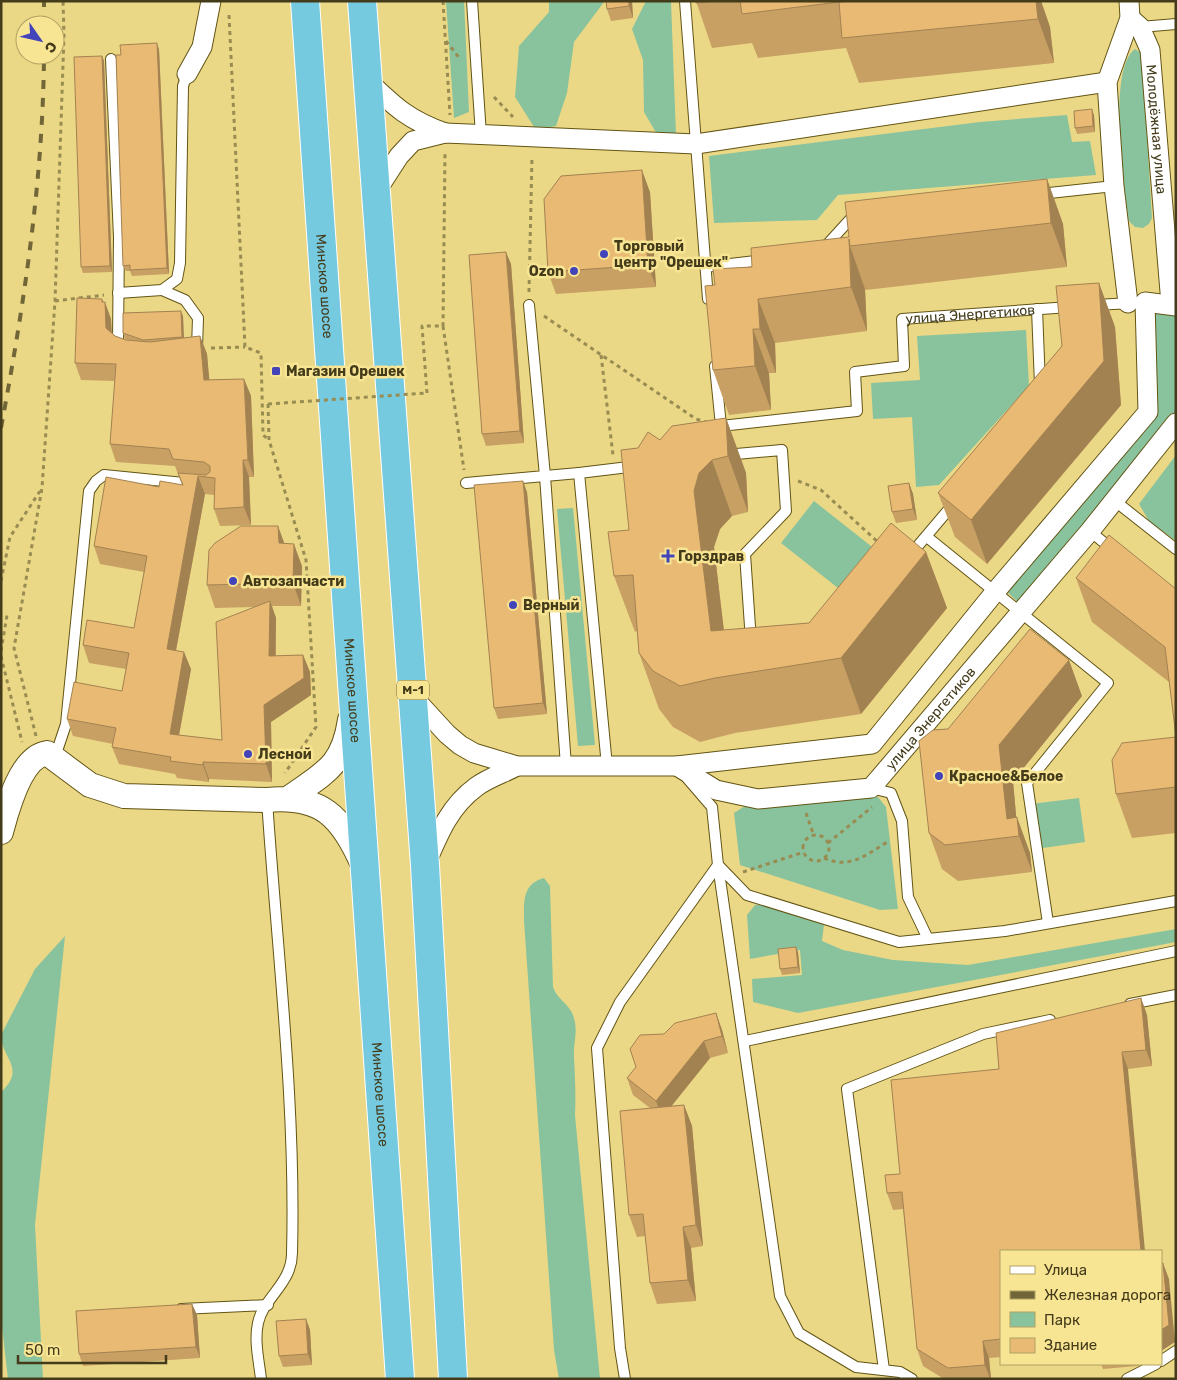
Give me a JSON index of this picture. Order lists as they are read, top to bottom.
{
  "streets": {
    "highway": ["Минское шоссе", "М-1"],
    "street": ["Молодёжная улица", "улица Энергетиков"]
  },
  "crossings": [
    ["Молодёжная улица", "улица Энергетиков"]
  ],
  "places": {
    "other": [
      "Торговый центр \"Орешек\"",
      "Ozon",
      "Автозапчасти",
      "Верный",
      "Лесной",
      "Красное&Белое"
    ],
    "transit": ["Магазин Орешек"],
    "health": ["Горздрав"]
  },
  "legend": [
    "Улица",
    "Железная дорога",
    "Парк",
    "Здание"
  ],
  "scale_bar": "50 m",
  "north": "bottom right"
}
